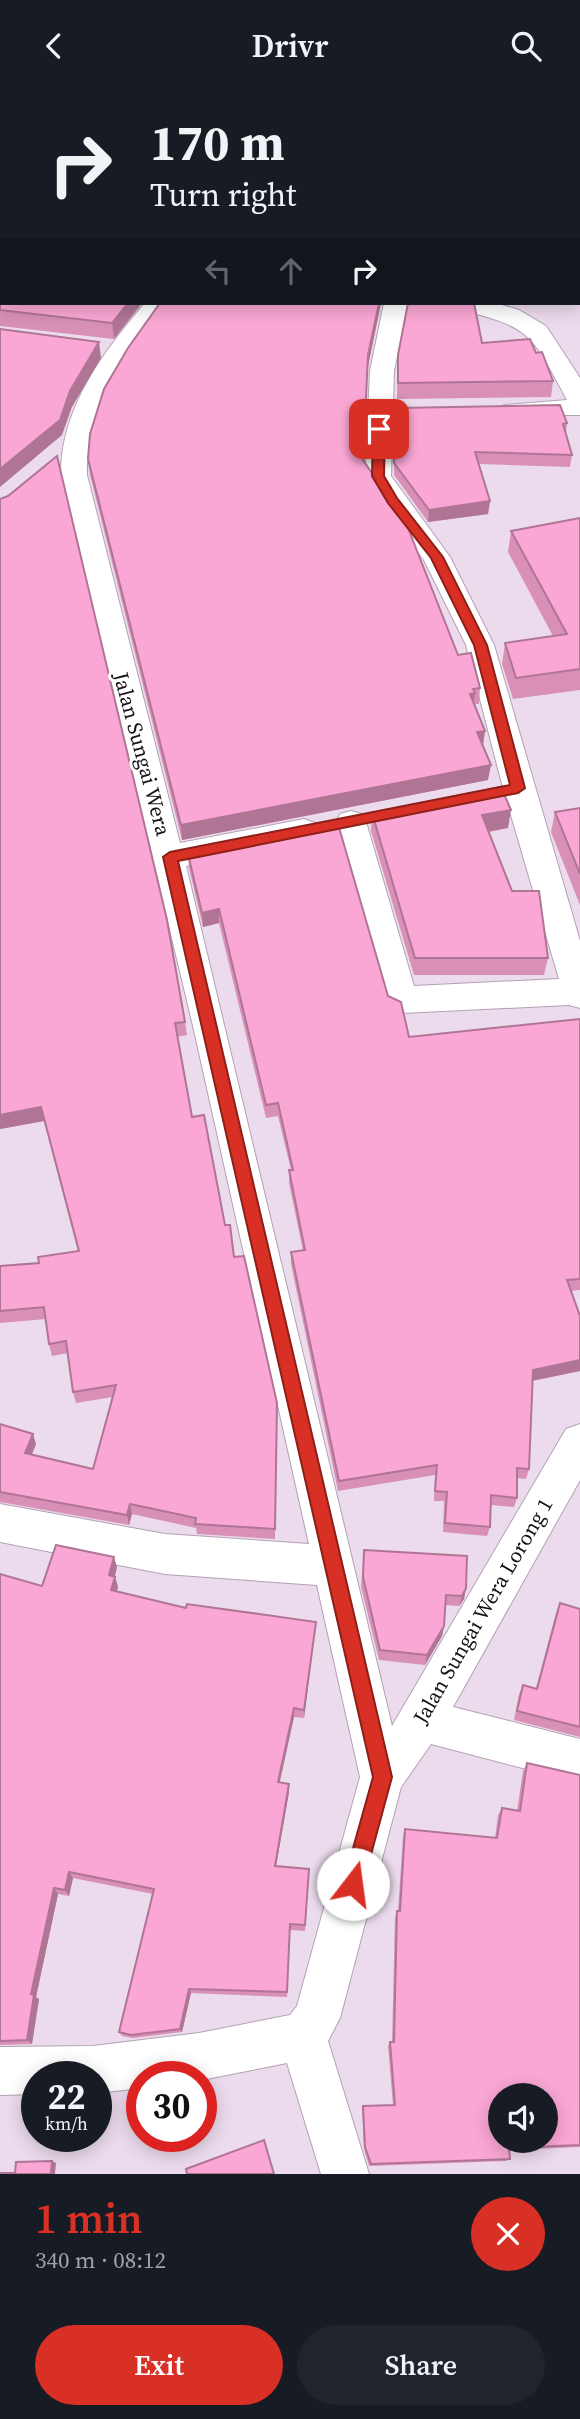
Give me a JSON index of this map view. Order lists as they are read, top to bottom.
{
  "streets": {
    "street": ["Jalan Sungai Wera", "Jalan Sungai Wera Lorong 1"]
  },
  "crossings": [
    ["Jalan Sungai Wera", "Jalan Sungai Wera Lorong 1"]
  ],
  "page": {
    "header": "Drivr",
    "turn": ["170 m", "Turn right"],
    "speed": "22 km/h",
    "limit": "30",
    "heading": ["1 min", "340 m · 08:12"],
    "buttons": ["Exit", "Share"]
  }
}
